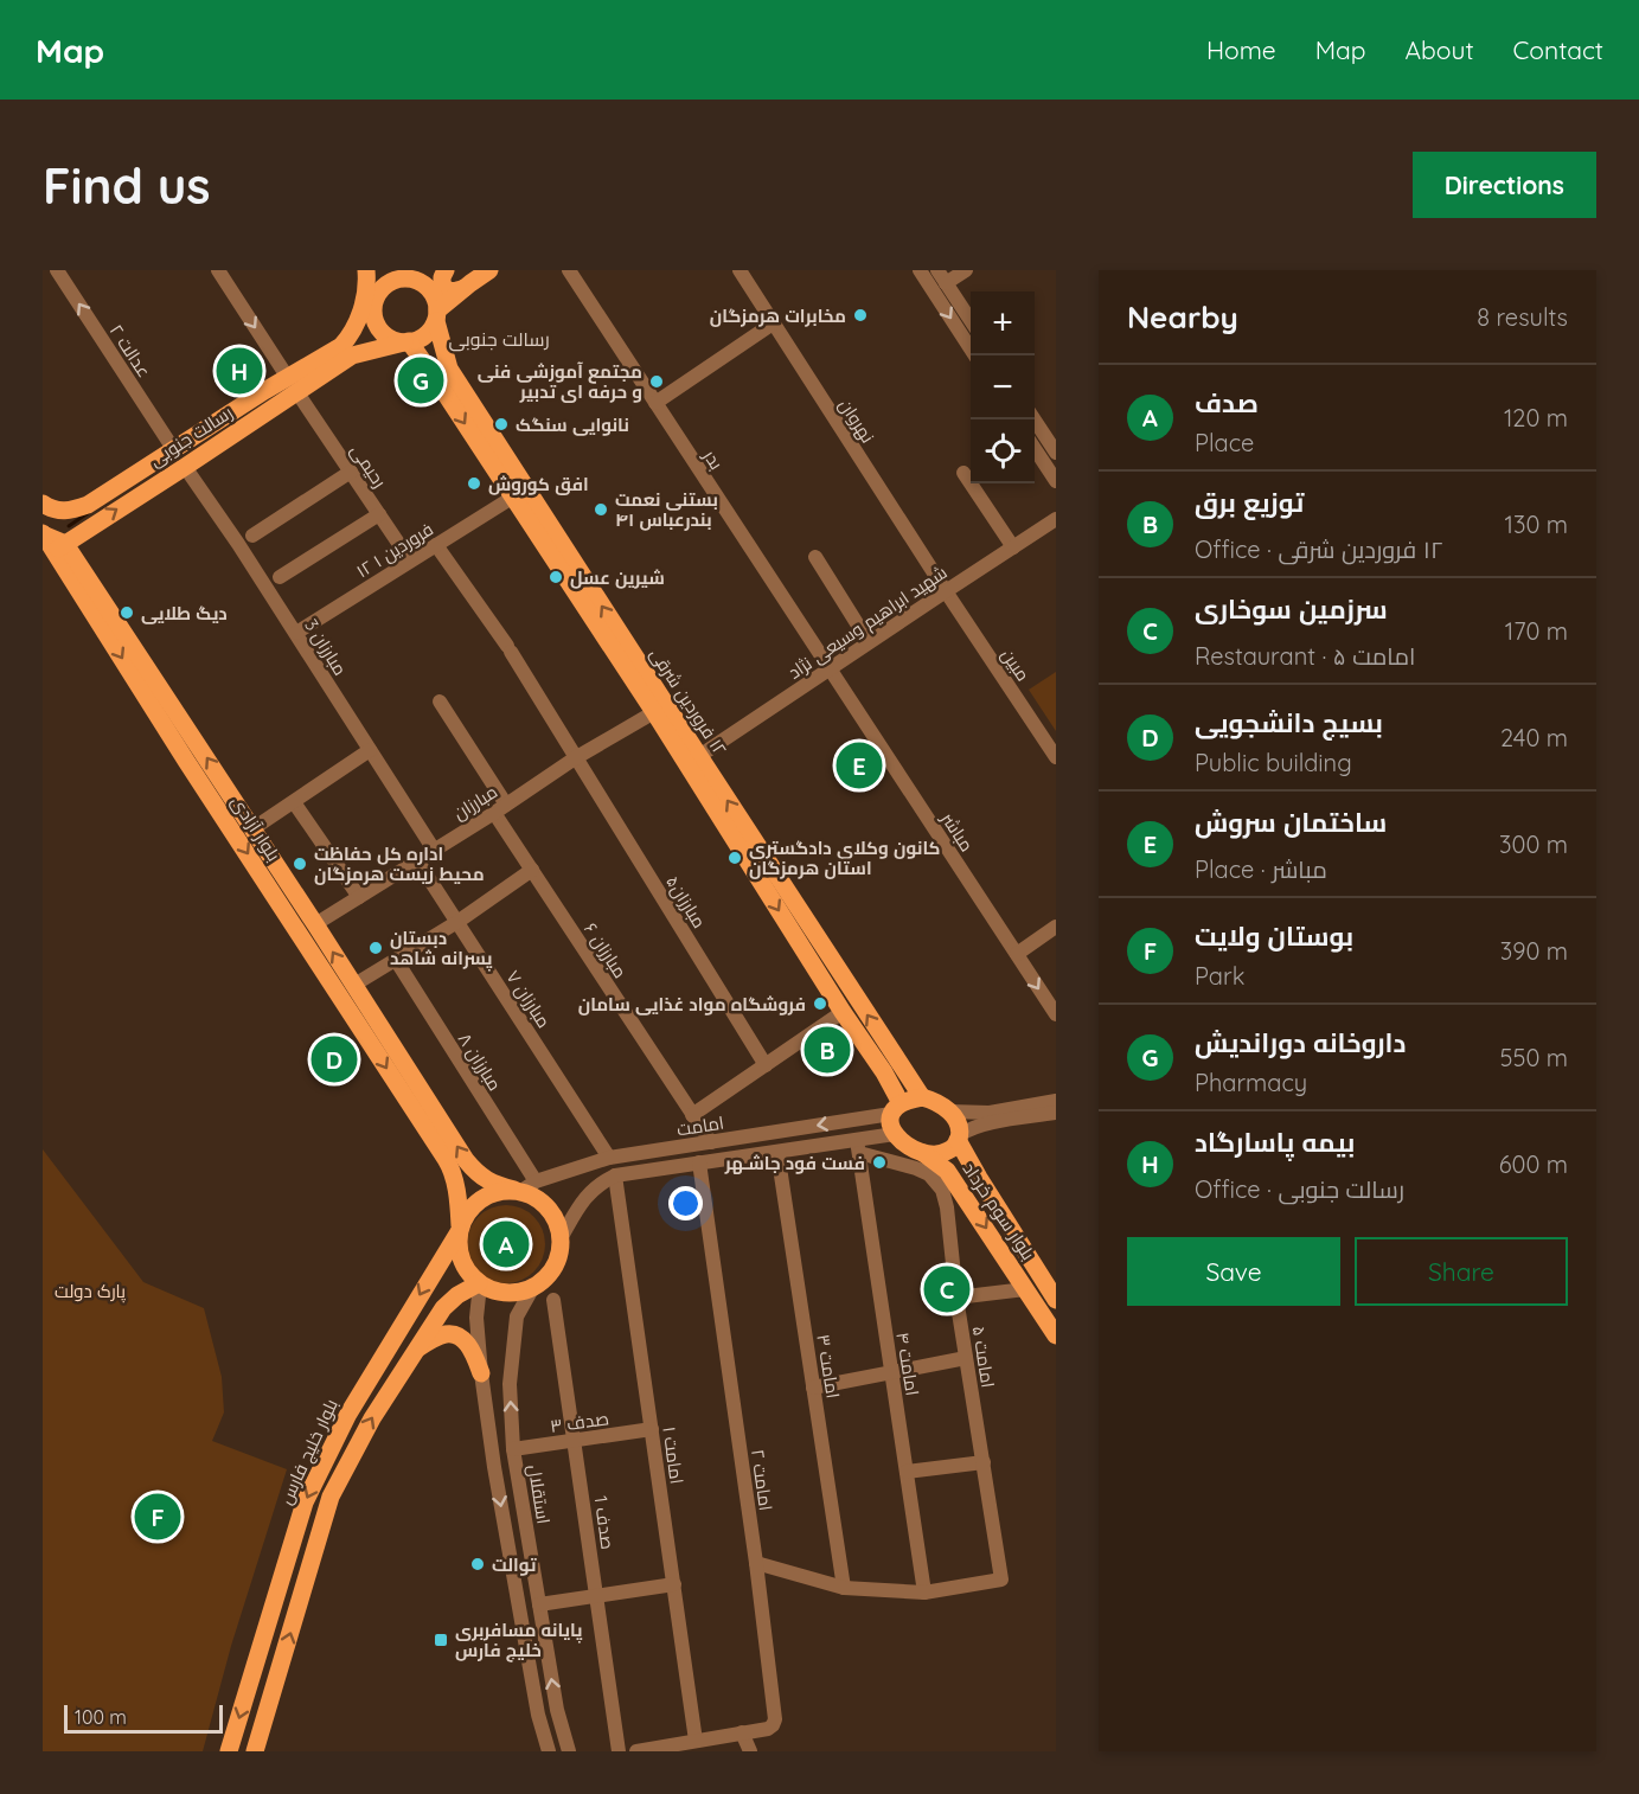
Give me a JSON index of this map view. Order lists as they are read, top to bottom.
{
  "streets": {
    "main road": [
      "رسالت جنوبی",
      "١٢ فروردین شرقی",
      "بلوار آزادی",
      "بلوار سوم خرداد",
      "بلوار خلیج فارس"
    ],
    "street": [
      "عدالت ۲",
      "نهروان",
      "بدر",
      "رحیمی",
      "۱۲ فروردین ۱",
      "شهید ابراهیم وسیعی نژاد",
      "مبارزان 3",
      "مبین",
      "مبارزان",
      "مباشر",
      "مبارزان۵",
      "مبارزان ۶",
      "مبارزان ۷",
      "مبارزان ۸",
      "امامت",
      "امامت ۵",
      "امامت ۴",
      "امامت ۳",
      "صدف ۳",
      "امامت ۱",
      "امامت ۲",
      "استقلال",
      "صدف 1"
    ]
  },
  "crossings": [
    ["عدالت ۲", "رسالت جنوبی"],
    ["نهروان", "شهید ابراهیم وسیعی نژاد"],
    ["نهروان", "مبین"],
    ["رسالت جنوبی", "رحیمی"],
    ["رسالت جنوبی", "مبارزان 3"],
    ["رسالت جنوبی", "١٢ فروردین شرقی"],
    ["رسالت جنوبی", "بلوار آزادی"],
    ["بدر", "شهید ابراهیم وسیعی نژاد"],
    ["بدر", "مباشر"],
    ["رحیمی", "۱۲ فروردین ۱"],
    ["۱۲ فروردین ۱", "مبارزان 3"],
    ["۱۲ فروردین ۱", "١٢ فروردین شرقی"],
    ["۱۲ فروردین ۱", "مبارزان۵"],
    ["شهید ابراهیم وسیعی نژاد", "مبین"],
    ["شهید ابراهیم وسیعی نژاد", "١٢ فروردین شرقی"],
    ["شهید ابراهیم وسیعی نژاد", "مباشر"],
    ["مبارزان 3", "مبارزان"],
    ["١٢ فروردین شرقی", "مبارزان"],
    ["١٢ فروردین شرقی", "امامت"],
    ["١٢ فروردین شرقی", "بلوار سوم خرداد"],
    ["مبارزان", "بلوار آزادی"],
    ["مبارزان", "مبارزان۵"],
    ["مبارزان", "مبارزان ۶"],
    ["مبارزان", "مبارزان ۷"],
    ["بلوار آزادی", "مبارزان ۸"],
    ["بلوار آزادی", "امامت"],
    ["بلوار آزادی", "بلوار خلیج فارس"],
    ["بلوار آزادی", "استقلال"],
    ["مبارزان ۶", "امامت"],
    ["مبارزان ۷", "امامت"],
    ["مبارزان ۸", "امامت"],
    ["مبارزان ۸", "بلوار خلیج فارس"],
    ["مبارزان ۸", "استقلال"],
    ["امامت", "بلوار سوم خرداد"],
    ["امامت", "امامت ۵"],
    ["امامت", "امامت ۴"],
    ["امامت", "امامت ۳"],
    ["امامت", "بلوار خلیج فارس"],
    ["امامت", "امامت ۱"],
    ["امامت", "امامت ۲"],
    ["امامت", "استقلال"],
    ["امامت ۵", "امامت ۴"],
    ["صدف ۳", "امامت ۱"],
    ["صدف ۳", "استقلال"],
    ["صدف ۳", "صدف 1"],
    ["بلوار خلیج فارس", "استقلال"],
    ["امامت ۱", "امامت ۲"]
  ],
  "one_way": ["عدالت ۲", "رحیمی"],
  "districts": ["رسالت جنوبی"],
  "parks": ["پارک دولت"],
  "places": {
    "other": [
      "مخابرات هرمزگان",
      "مجتمع آموزشی فنی و حرفه ای تدبیر",
      "نانوایی سنگک",
      "افق کوروش",
      "بستنی نعمت بندرعباس ۴۱",
      "شیرین عسل",
      "دیگ طلایی",
      "کانون وکلای دادگستری استان هرمزگان",
      "اداره کل حفاظت محیط زیست هرمزگان",
      "دبستان پسرانه شاهد",
      "فروشگاه مواد غذایی سامان",
      "فست فود جاشـهر",
      "توالت"
    ],
    "transit": ["پایانه مسافربری خلیج فارس"]
  },
  "scale_bar": "100 m",
  "page": {
    "header": "Map",
    "nav": [
      "Home",
      "Map",
      "About",
      "Contact"
    ],
    "buttons": [
      "Directions",
      ["Save", "Share"]
    ],
    "title": "Find us",
    "heading": ["Nearby", "8 results"],
    "map_buttons": ["+", "−"],
    "pins": [
      "H",
      "G",
      "E",
      "B",
      "D",
      "A",
      "C",
      "F"
    ],
    "list": [
      {
        "mark": "A",
        "name": "صدف",
        "note": "Place",
        "value": "120 m"
      },
      {
        "mark": "B",
        "name": "توزیع برق",
        "note": "Office · ١٢ فروردین شرقی",
        "value": "130 m"
      },
      {
        "mark": "C",
        "name": "سرزمین سوخاری",
        "note": "Restaurant · امامت ۵",
        "value": "170 m"
      },
      {
        "mark": "D",
        "name": "بسیج دانشجویی",
        "note": "Public building",
        "value": "240 m"
      },
      {
        "mark": "E",
        "name": "ساختمان سروش",
        "note": "Place · مباشر",
        "value": "300 m"
      },
      {
        "mark": "F",
        "name": "بوستان ولایت",
        "note": "Park",
        "value": "390 m"
      },
      {
        "mark": "G",
        "name": "داروخانه دوراندیش",
        "note": "Pharmacy",
        "value": "550 m"
      },
      {
        "mark": "H",
        "name": "بیمه پاسارگاد",
        "note": "Office · رسالت جنوبی",
        "value": "600 m"
      }
    ],
    "scale": "100 m"
  }
}
